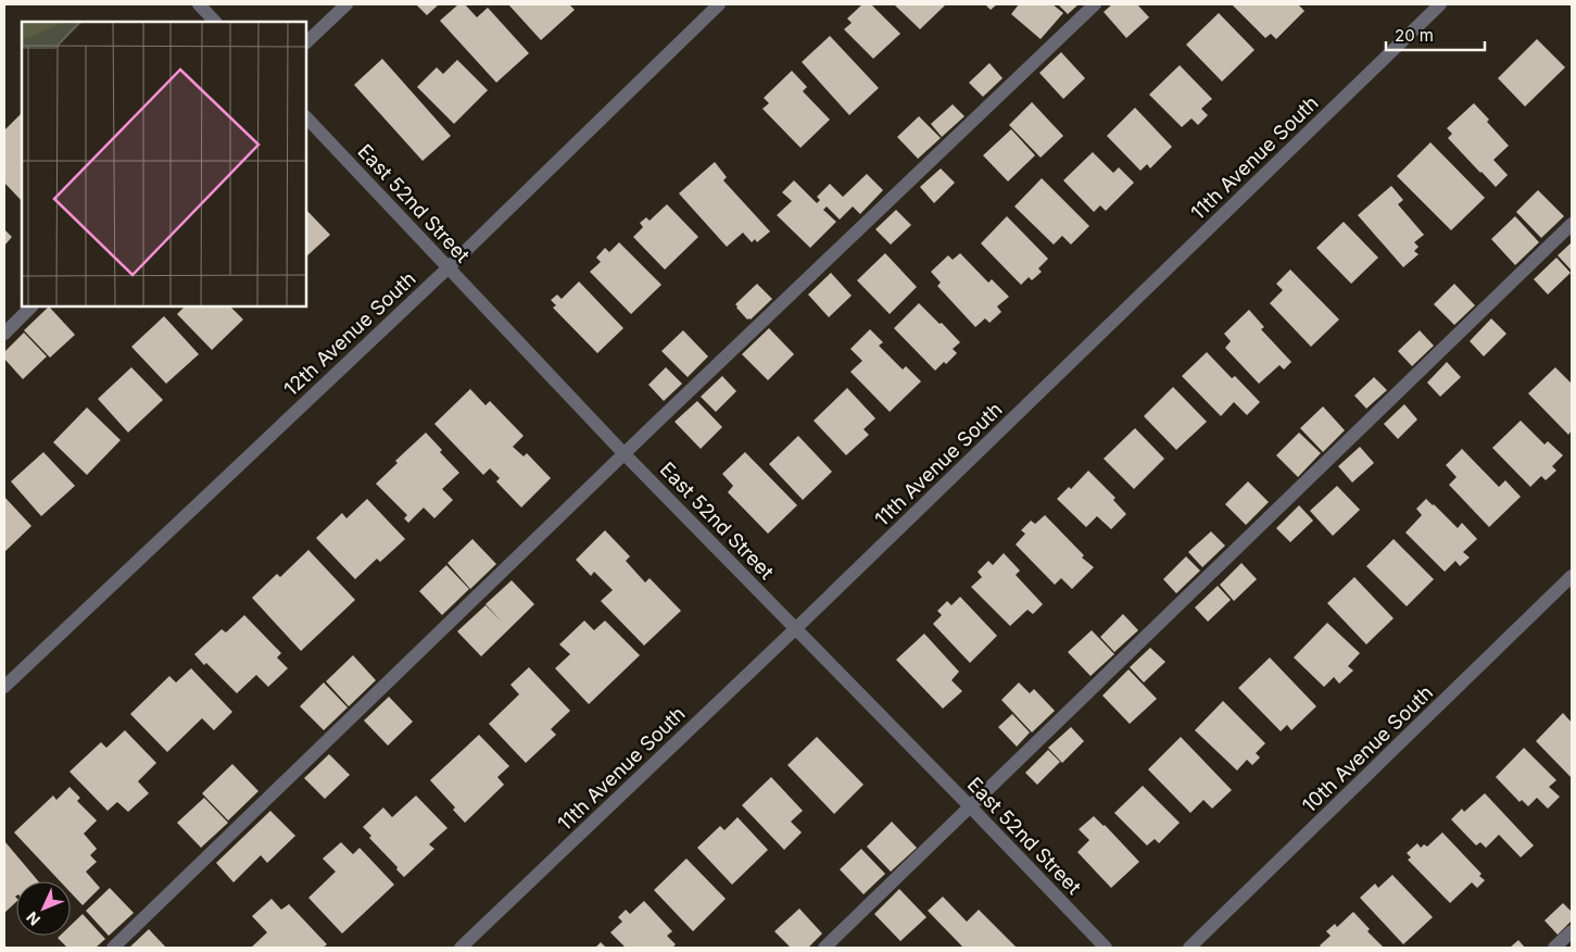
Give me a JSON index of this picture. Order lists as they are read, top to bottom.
{
  "streets": {
    "street": [
      "11th Avenue South",
      "East 52nd Street",
      "12th Avenue South",
      "10th Avenue South"
    ]
  },
  "crossings": [
    ["11th Avenue South", "East 52nd Street"],
    ["East 52nd Street", "12th Avenue South"]
  ],
  "scale_bar": "20 m",
  "north": "bottom left"
}
